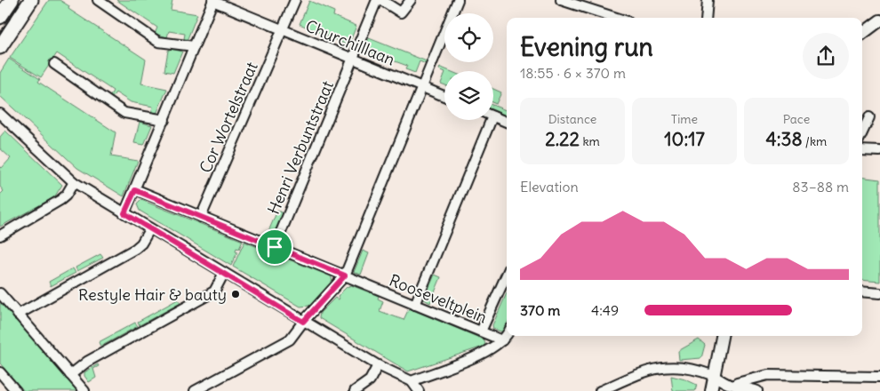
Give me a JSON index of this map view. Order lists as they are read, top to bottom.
{
  "streets": {
    "street": [
      "Churchilllaan",
      "Cor Wortelstraat",
      "Henri Verbuntstraat",
      "Rooseveltplein"
    ]
  },
  "crossings": [
    ["Churchilllaan", "Cor Wortelstraat"],
    ["Churchilllaan", "Henri Verbuntstraat"],
    ["Cor Wortelstraat", "Rooseveltplein"],
    ["Henri Verbuntstraat", "Rooseveltplein"]
  ],
  "places": ["Restyle Hair & bauty"],
  "page": {
    "heading": ["Evening run", "18:55 · 6 × 370 m"],
    "stats": [
      ["Distance", "2.22 km"],
      ["Time", "10:17"],
      ["Pace", "4:38 /km"]
    ],
    "chart": ["Elevation", "83–88 m"],
    "list": [
      {
        "name": "370 m",
        "note": "4:49"
      }
    ]
  }
}
